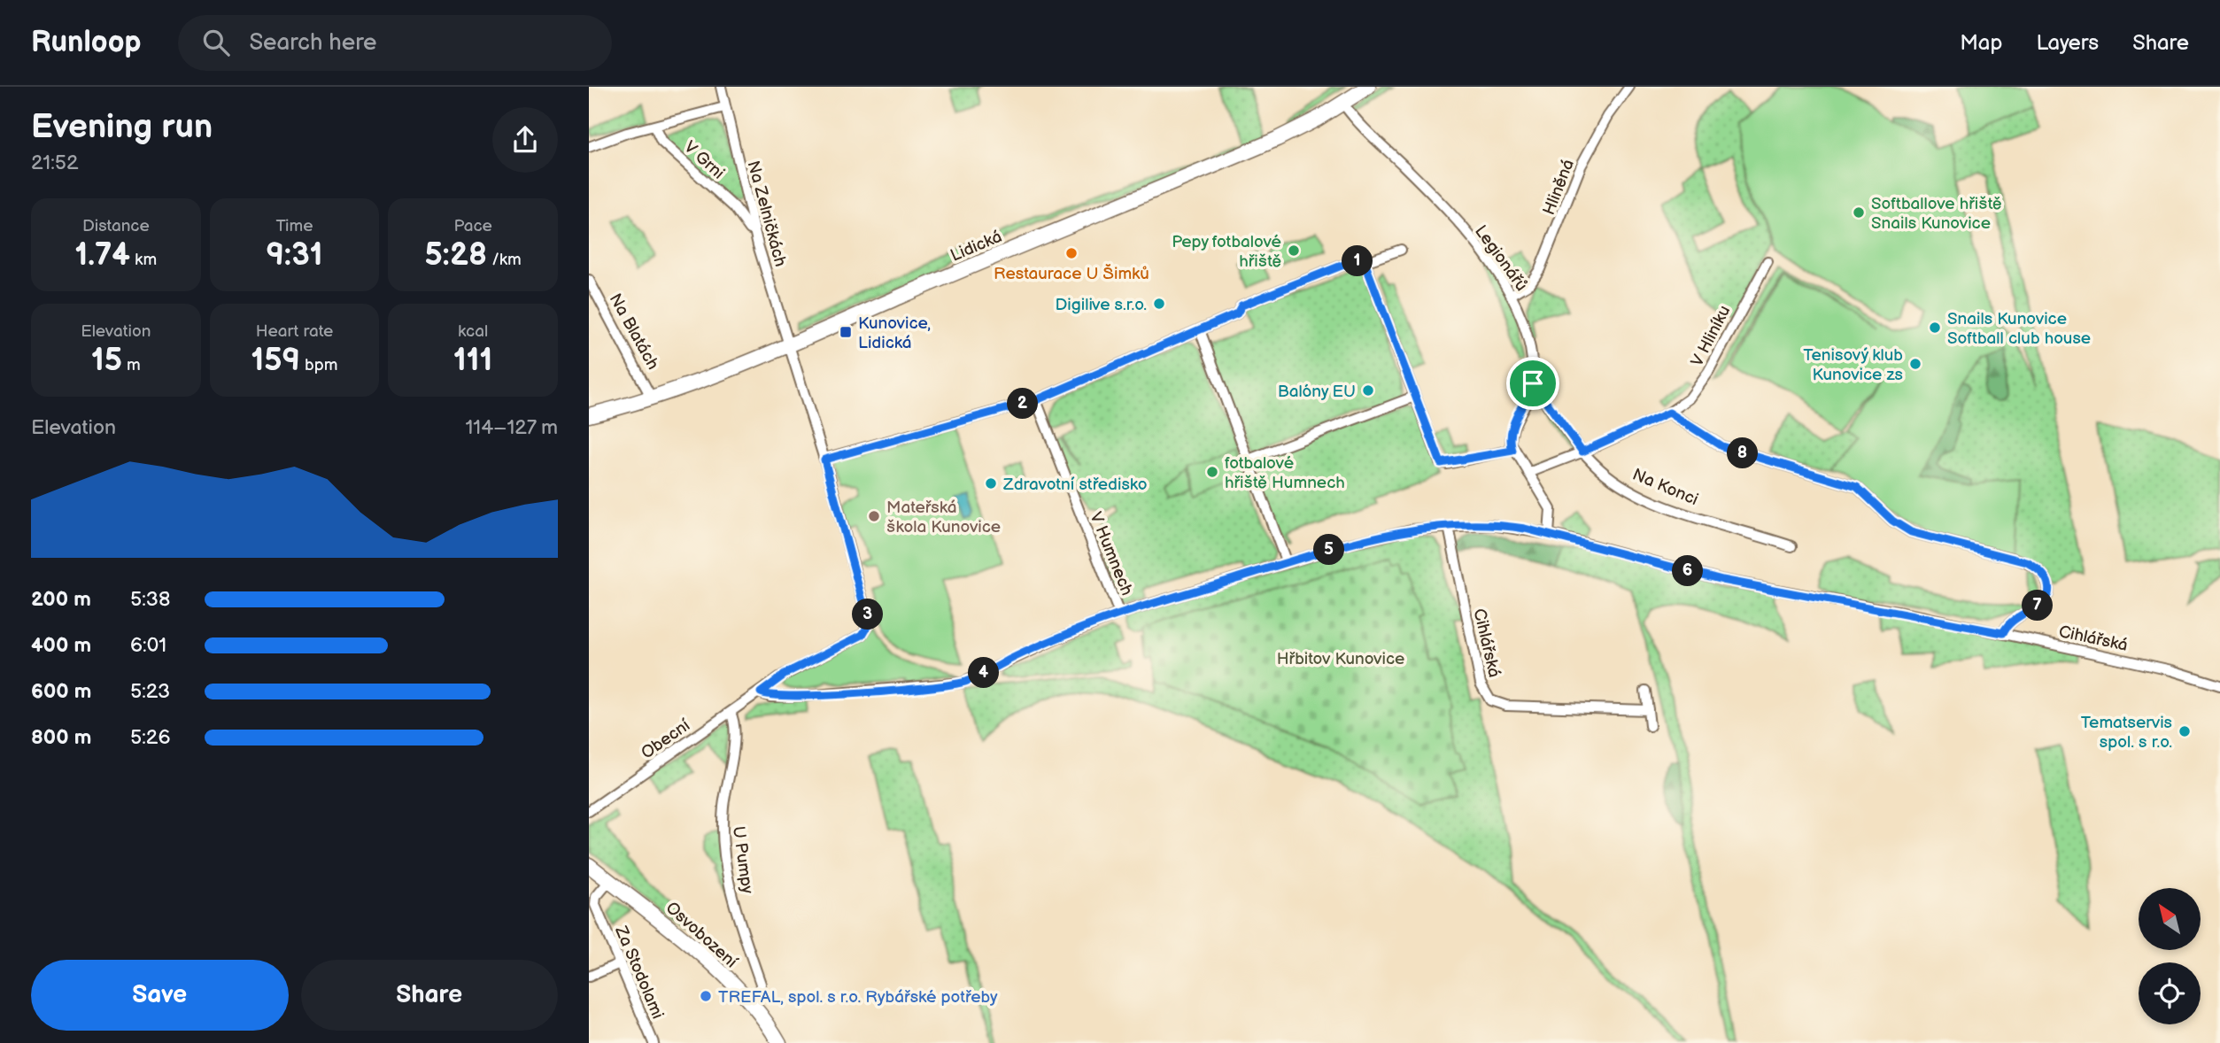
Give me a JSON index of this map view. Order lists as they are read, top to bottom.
{
  "streets": {
    "main road": ["Lidická", "Osvobození"],
    "street": [
      "V Grni",
      "Hliněná",
      "Na Zelničkách",
      "Legionářů",
      "Na Blatách",
      "V Hliníku",
      "Na Konci",
      "V Humnech",
      "Cihlářská",
      "Obecní",
      "U Pumpy",
      "Za Stodolami"
    ]
  },
  "crossings": [
    ["V Grni", "Na Zelničkách"],
    ["Hliněná", "Legionářů"],
    ["Na Zelničkách", "Lidická"],
    ["Na Zelničkách", "Obecní"],
    ["Lidická", "Legionářů"],
    ["Lidická", "Na Blatách"],
    ["Legionářů", "Na Konci"],
    ["V Hliníku", "Na Konci"],
    ["V Humnech", "Cihlářská"],
    ["Cihlářská", "Obecní"],
    ["Obecní", "U Pumpy"],
    ["U Pumpy", "Osvobození"],
    ["Osvobození", "Za Stodolami"]
  ],
  "parks": ["Hřbitov Kunovice"],
  "places": {
    "other": [
      "Softballove hřiště Snails Kunovice",
      "Pepy fotbalové hřiště",
      "Restaurace U Šimků",
      "Digilive s.r.o.",
      "Snails Kunovice Softball club house",
      "Tenisový klub Kunovice zs",
      "Balóny EU",
      "fotbalové hřiště Humnech",
      "Zdravotní středisko",
      "Mateřská škola Kunovice",
      "Tematservis spol. s r.o.",
      "TREFAL, spol. s r.o. Rybářské potřeby"
    ],
    "transit": ["Kunovice, Lidická"]
  },
  "north": "top left",
  "page": {
    "header": "Runloop",
    "search": "Search here",
    "nav": ["Map", "Layers", "Share"],
    "heading": ["Evening run", "21:52"],
    "stats": [
      ["Distance", "1.74 km"],
      ["Time", "9:31"],
      ["Pace", "5:28 /km"],
      ["Elevation", "15 m"],
      ["Heart rate", "159 bpm"],
      ["kcal", "111"]
    ],
    "pins": [
      "1",
      "2",
      "8",
      "5",
      "6",
      "7",
      "3",
      "4"
    ],
    "chart": ["Elevation", "114–127 m"],
    "list": [
      {
        "name": "200 m",
        "note": "5:38"
      },
      {
        "name": "400 m",
        "note": "6:01"
      },
      {
        "name": "600 m",
        "note": "5:23"
      },
      {
        "name": "800 m",
        "note": "5:26"
      }
    ],
    "buttons": ["Save", "Share"]
  }
}
